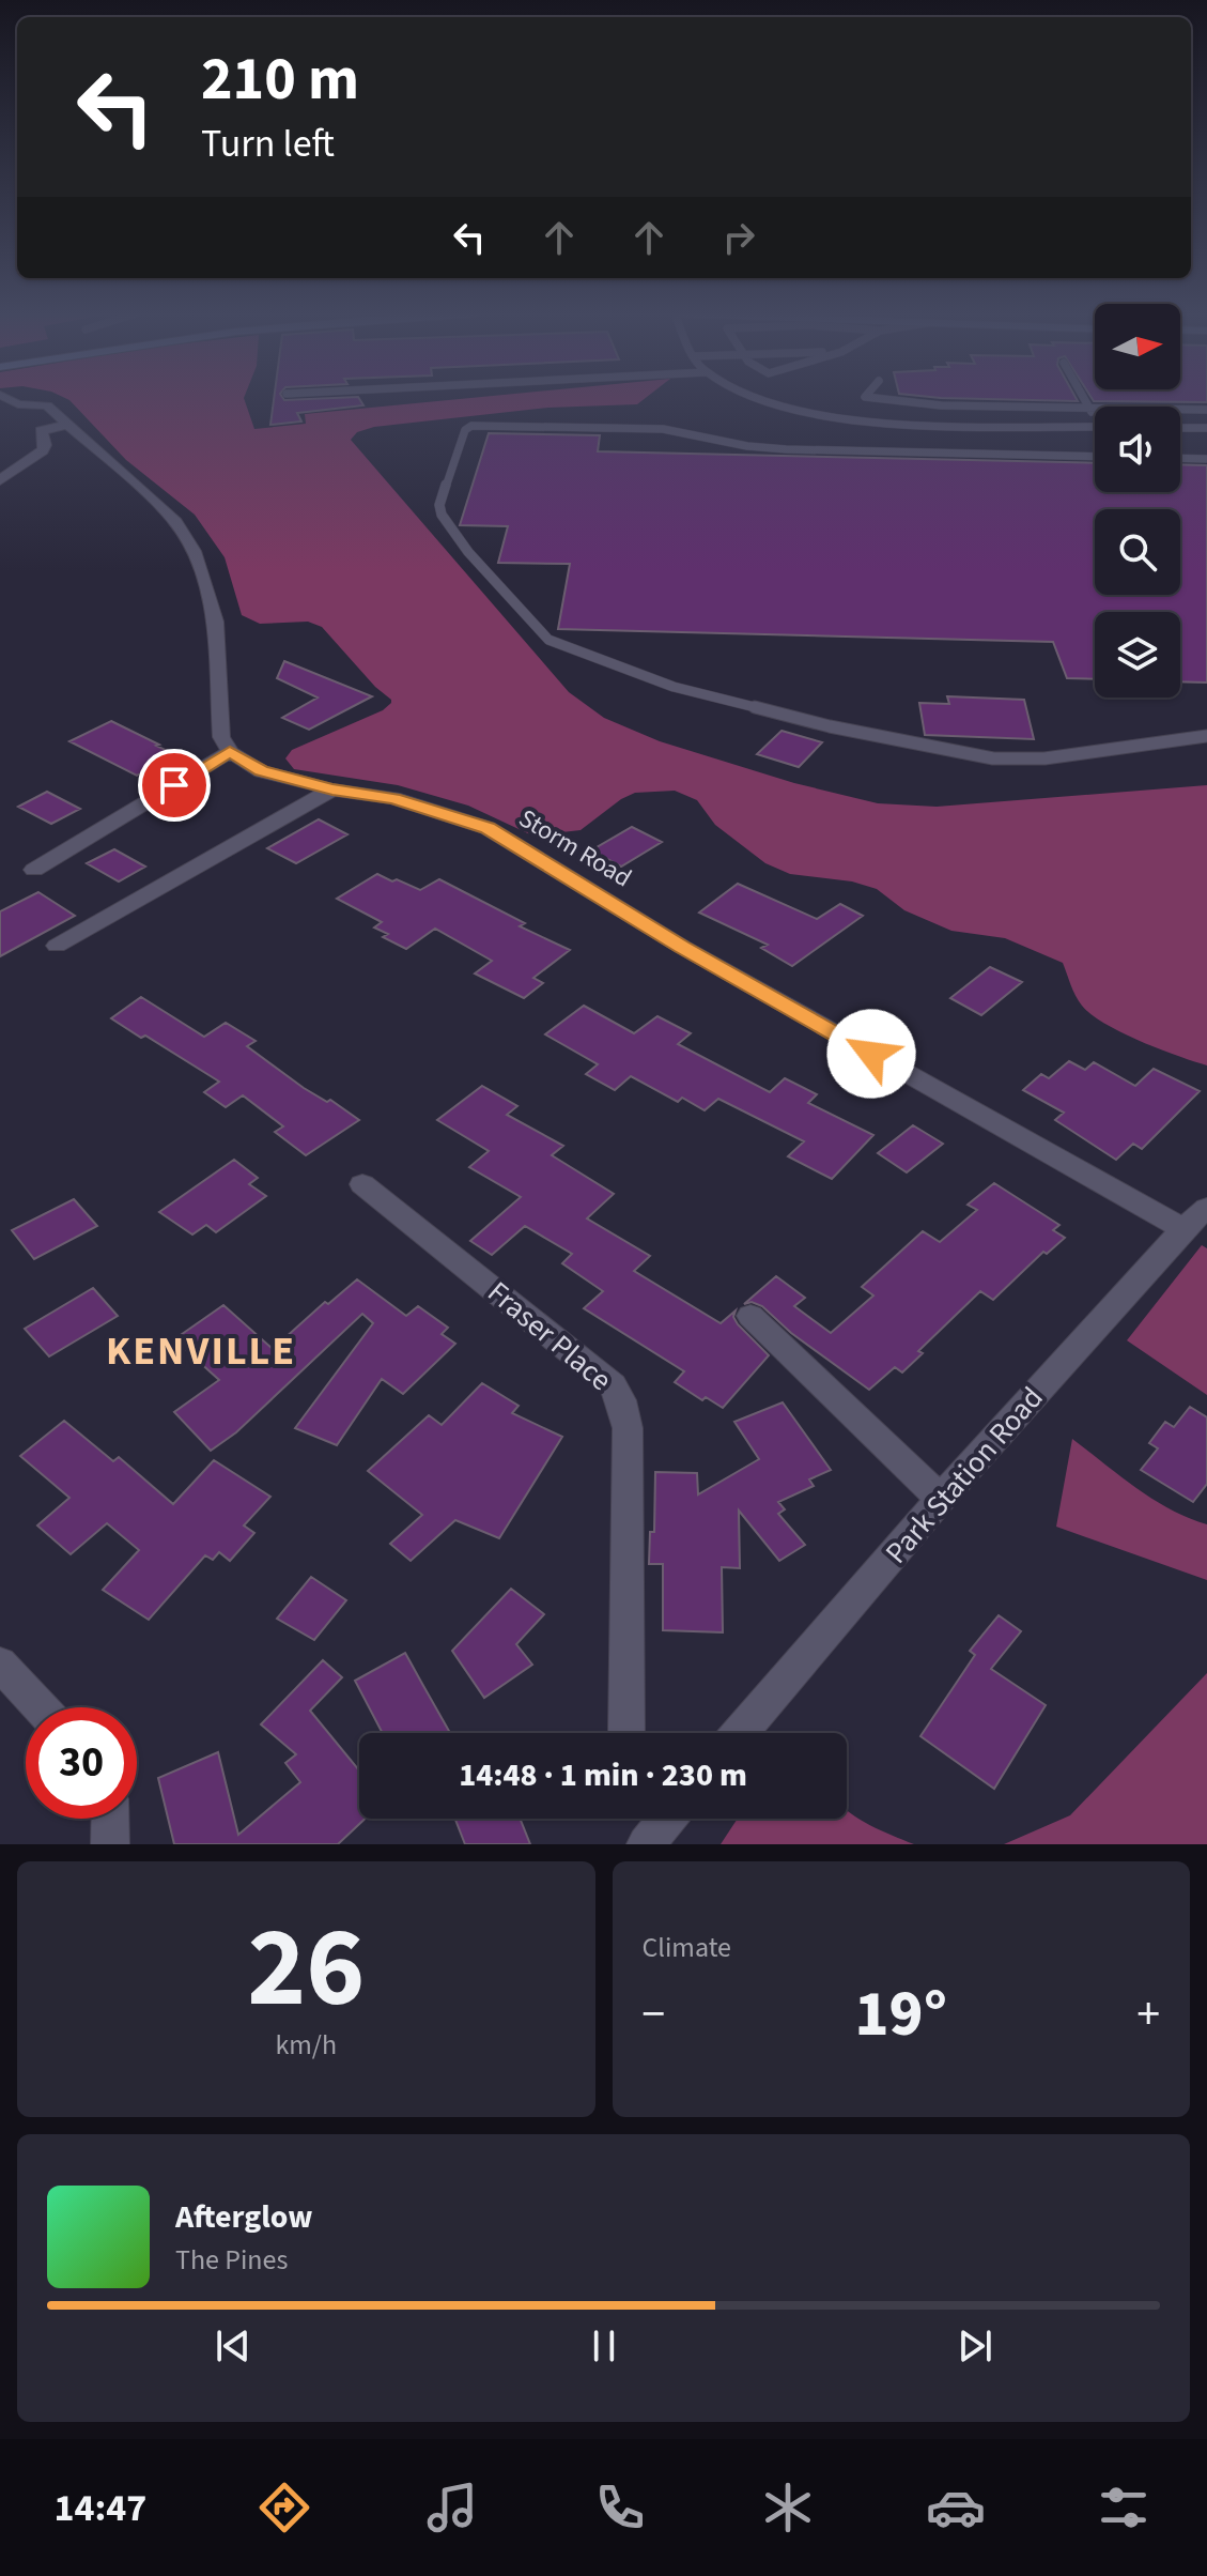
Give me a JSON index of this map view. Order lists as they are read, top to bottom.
{
  "streets": {
    "street": ["Storm Road", "Fraser Place", "Park Station Road"]
  },
  "crossings": [
    ["Storm Road", "Park Station Road"]
  ],
  "districts": ["KENVILLE"],
  "north": "right",
  "page": {
    "turn": ["210 m", "Turn left"],
    "limit": "30",
    "trip": "14:48 · 1 min · 230 m",
    "tile": [
      ["26", "km/h"],
      "Climate"
    ],
    "heat": ["−", "19°", "+"],
    "song": ["Afterglow", "The Pines"],
    "tabs": "14:47"
  }
}
